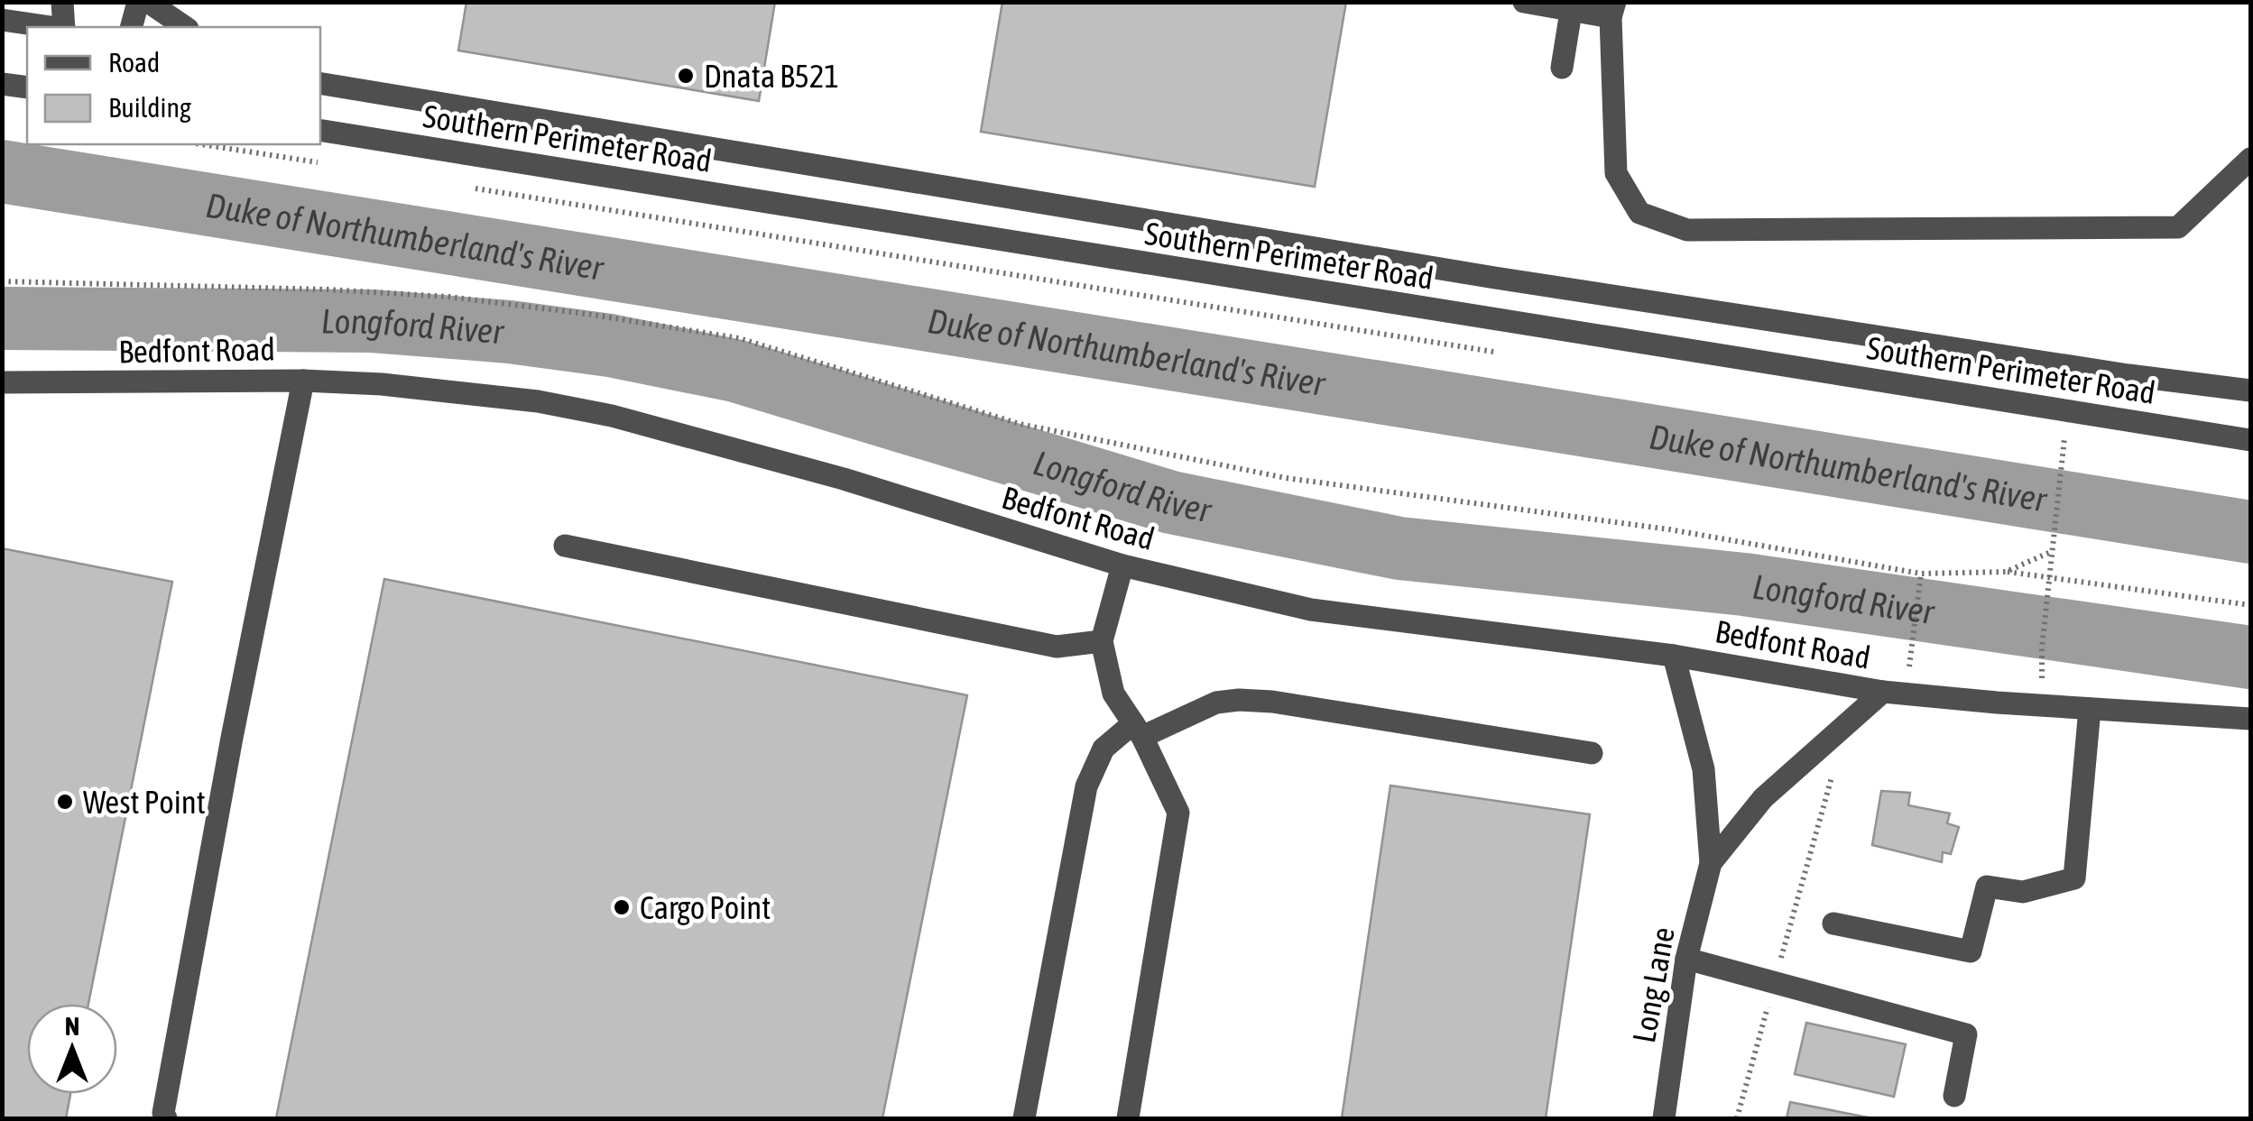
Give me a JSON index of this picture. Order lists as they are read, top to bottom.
{
  "streets": {
    "street": ["Southern Perimeter Road", "Bedfont Road", "Long Lane"]
  },
  "crossings": [
    ["Bedfont Road", "Long Lane"]
  ],
  "water": ["Duke of Northumberland's River", "Longford River"],
  "places": ["Dnata B521", "West Point", "Cargo Point"],
  "legend": ["Road", "Building"],
  "north": "top"
}
